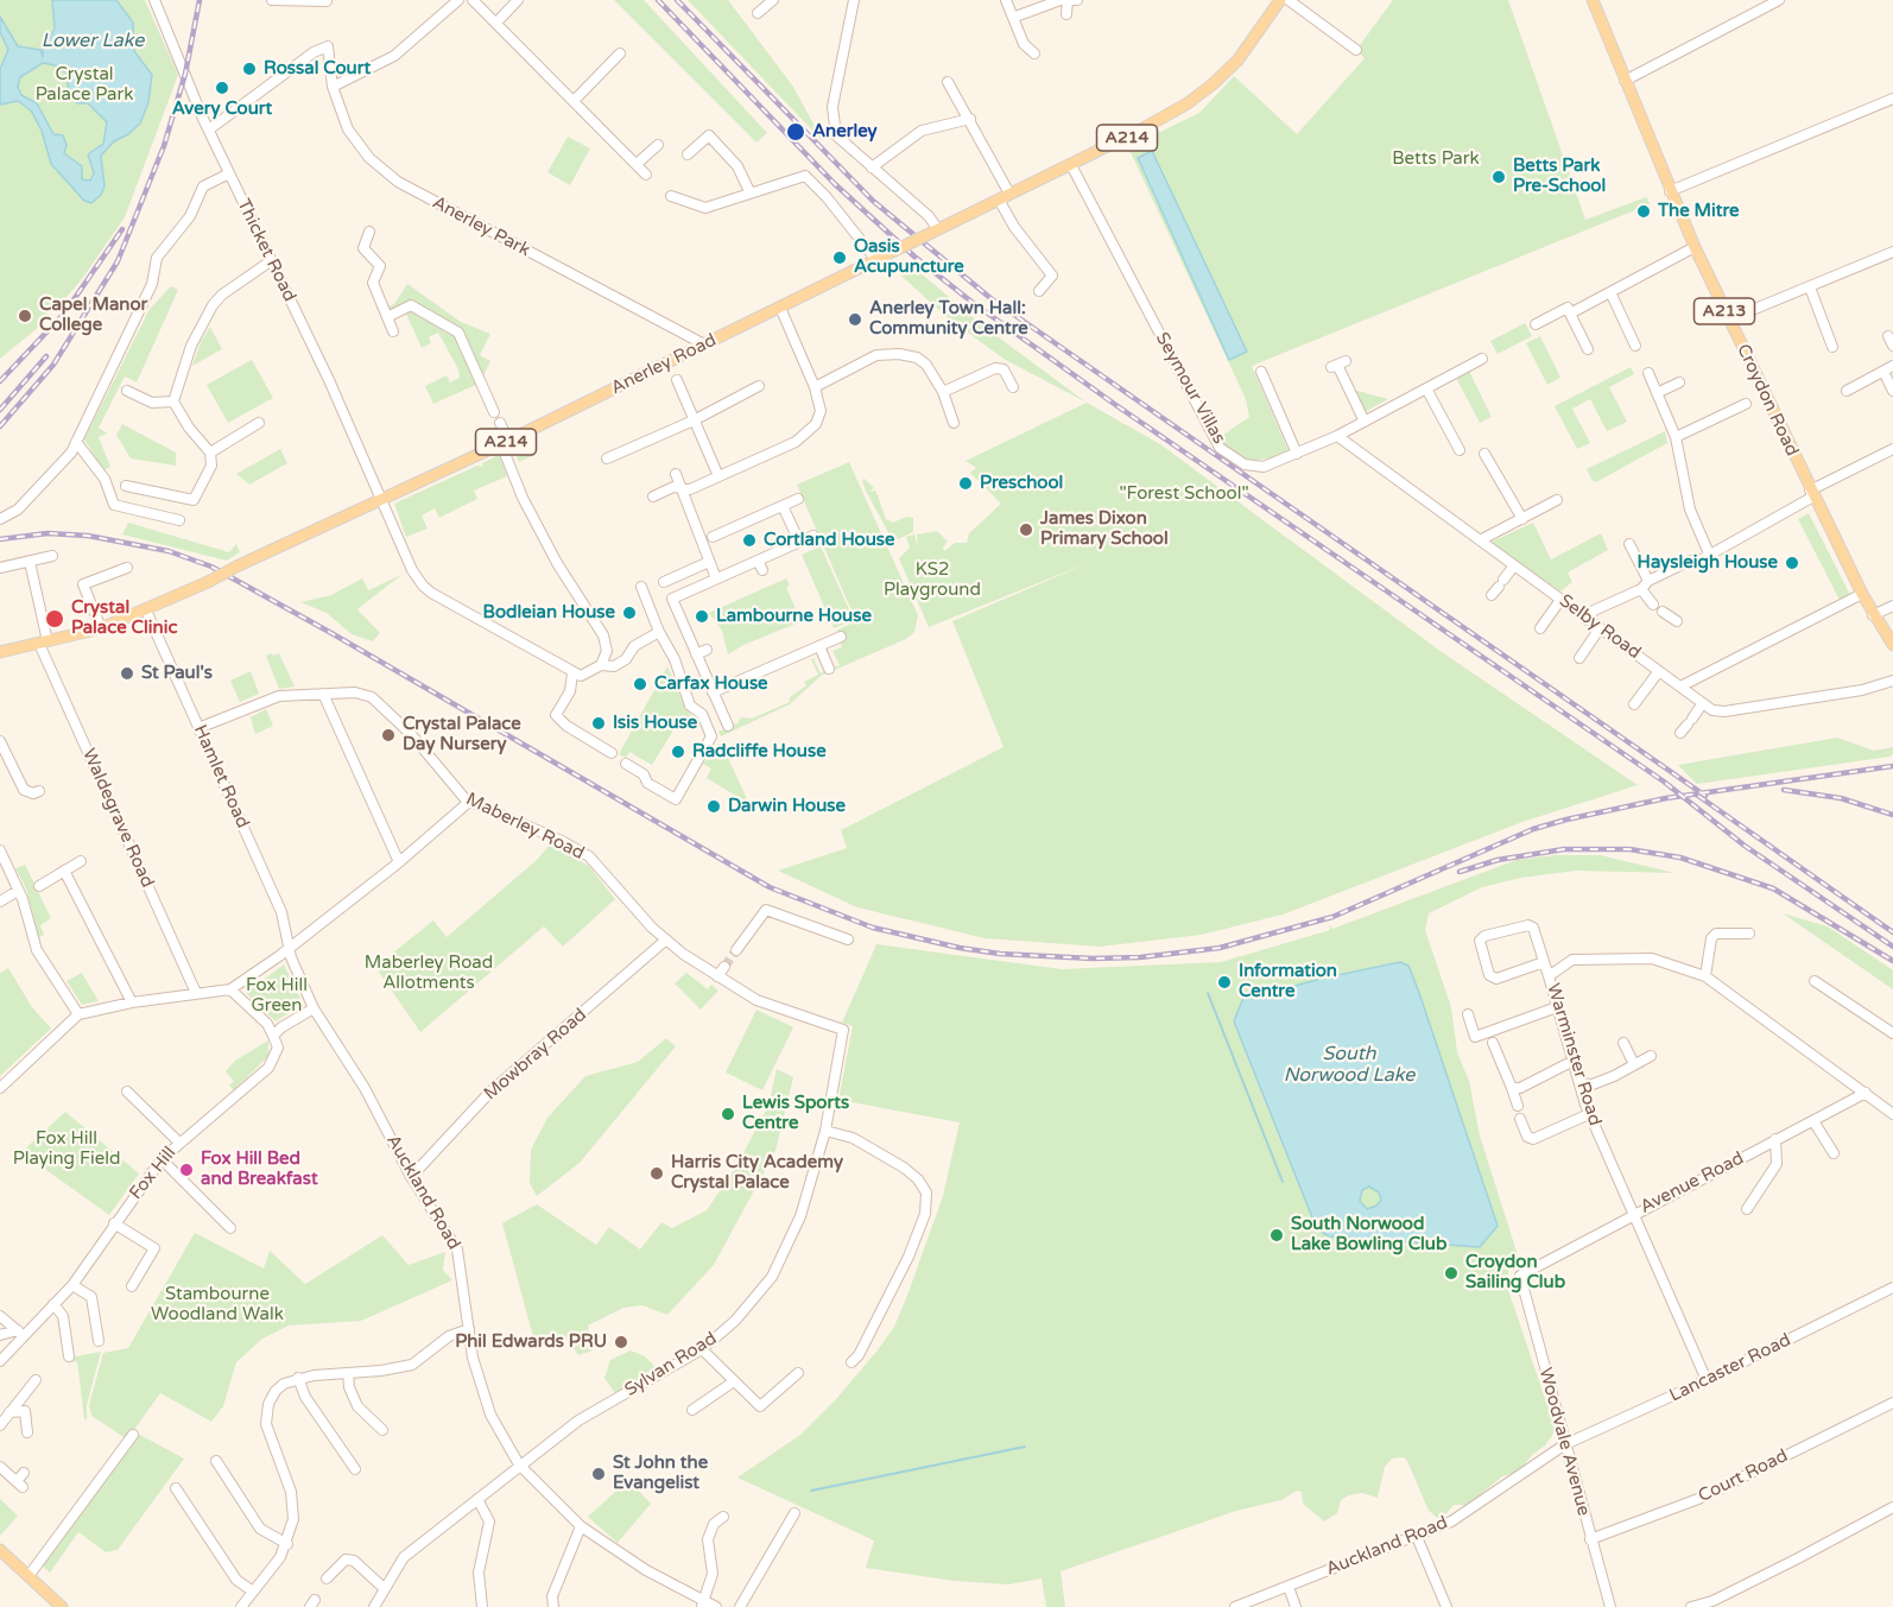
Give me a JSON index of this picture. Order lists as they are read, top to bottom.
{
  "streets": {
    "main road": [
      "A214",
      "A213",
      "Anerley Road",
      "Croydon Road"
    ],
    "street": [
      "Anerley Park",
      "Thicket Road",
      "Seymour Villas",
      "Selby Road",
      "Hamlet Road",
      "Waldegrave Road",
      "Maberley Road",
      "Mowbray Road",
      "Warminster Road",
      "Fox Hill",
      "Avenue Road",
      "Auckland Road",
      "Sylvan Road",
      "Lancaster Road",
      "Woodvale Avenue",
      "Court Road"
    ]
  },
  "crossings": [
    ["Anerley Park", "Thicket Road"],
    ["Anerley Park", "Anerley Road"],
    ["Thicket Road", "Anerley Road"],
    ["Anerley Road", "Seymour Villas"],
    ["Anerley Road", "Hamlet Road"],
    ["Anerley Road", "Waldegrave Road"],
    ["Seymour Villas", "Selby Road"],
    ["Hamlet Road", "Maberley Road"],
    ["Hamlet Road", "Auckland Road"],
    ["Maberley Road", "Mowbray Road"],
    ["Maberley Road", "Sylvan Road"],
    ["Mowbray Road", "Auckland Road"],
    ["Warminster Road", "Avenue Road"],
    ["Warminster Road", "Lancaster Road"],
    ["Avenue Road", "Woodvale Avenue"],
    ["Auckland Road", "Sylvan Road"],
    ["Auckland Road", "Lancaster Road"],
    ["Auckland Road", "Woodvale Avenue"],
    ["Lancaster Road", "Woodvale Avenue"],
    ["Woodvale Avenue", "Court Road"]
  ],
  "water": ["Lower Lake", "South Norwood Lake"],
  "parks": [
    "Crystal Palace Park",
    "Betts Park",
    "\"Forest School\"",
    "KS2 Playground",
    "Maberley Road Allotments",
    "Fox Hill Green",
    "Fox Hill Playing Field",
    "Stambourne Woodland Walk"
  ],
  "places": [
    "Rossal Court",
    "Avery Court",
    "Anerley",
    "Betts Park Pre-School",
    "The Mitre",
    "Oasis Acupuncture",
    "Capel Manor College",
    "Anerley Town Hall: Community Centre",
    "Preschool",
    "James Dixon Primary School",
    "Cortland House",
    "Haysleigh House",
    "Bodleian House",
    "Lambourne House",
    "Crystal Palace Clinic",
    "St Paul's",
    "Carfax House",
    "Isis House",
    "Crystal Palace Day Nursery",
    "Radcliffe House",
    "Darwin House",
    "Information Centre",
    "Lewis Sports Centre",
    "Fox Hill Bed and Breakfast",
    "Harris City Academy Crystal Palace",
    "South Norwood Lake Bowling Club",
    "Croydon Sailing Club",
    "Phil Edwards PRU",
    "St John the Evangelist"
  ]
}
